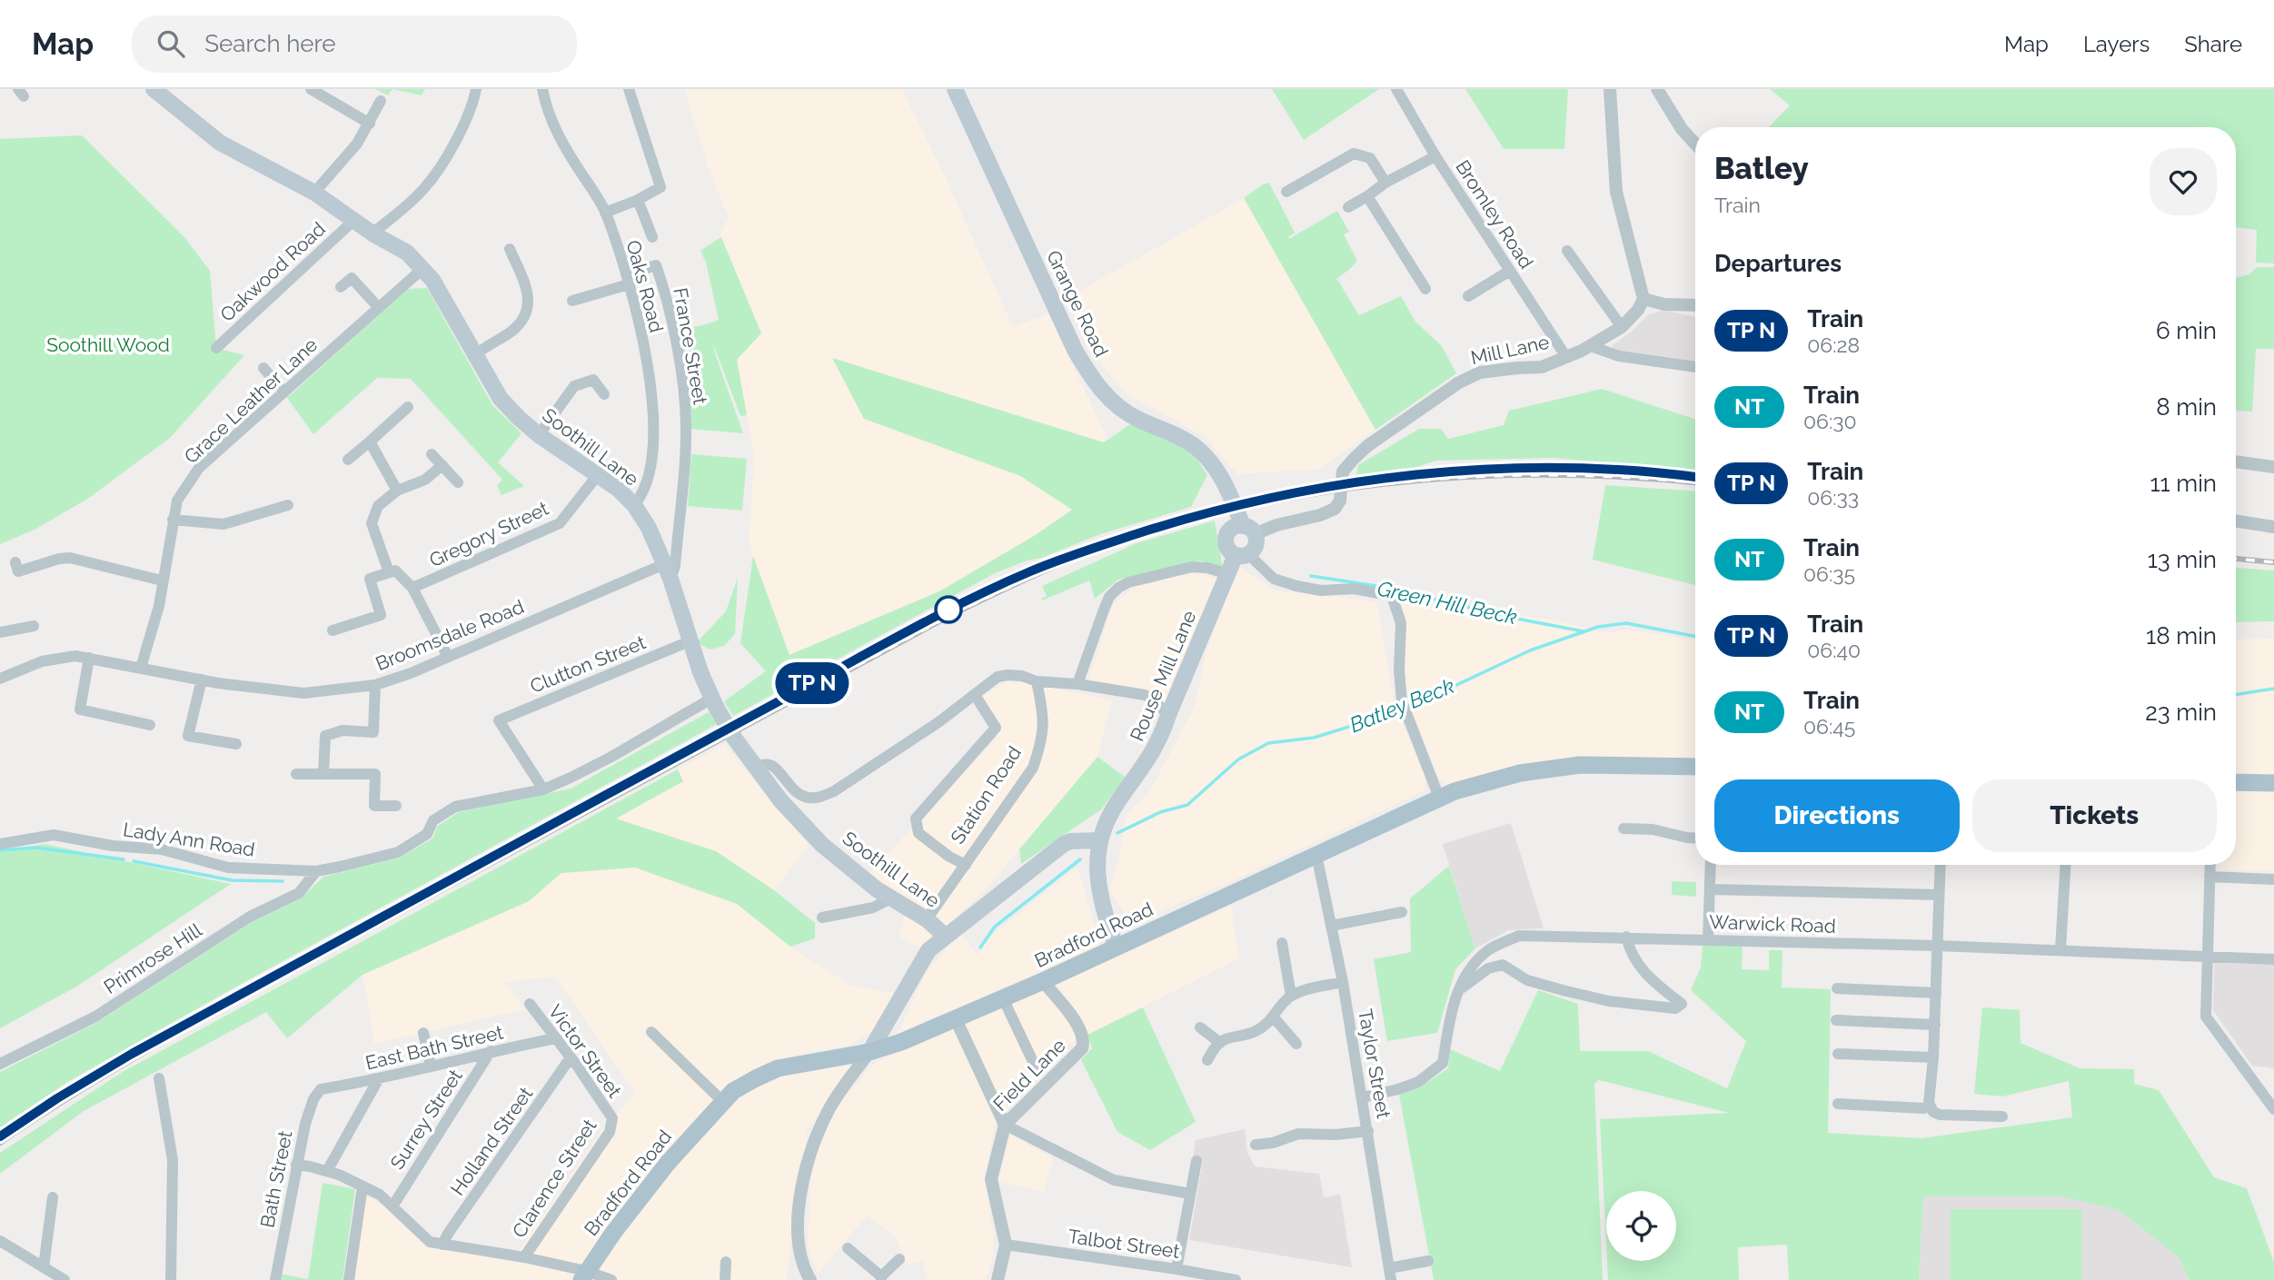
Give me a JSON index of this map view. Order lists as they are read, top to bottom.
{
  "streets": {
    "main road": [
      "Grange Road",
      "Soothill Lane",
      "Rouse Mill Lane",
      "Bradford Road"
    ],
    "street": [
      "Bromley Road",
      "Oakwood Road",
      "Oaks Road",
      "France Street",
      "Mill Lane",
      "Grace Leather Lane",
      "Gregory Street",
      "Broomsdale Road",
      "Clutton Street",
      "Station Road",
      "Lady Ann Road",
      "Warwick Road",
      "Primrose Hill",
      "East Bath Street",
      "Victor Street",
      "Taylor Street",
      "Field Lane",
      "Surrey Street",
      "Holland Street",
      "Clarence Street",
      "Bath Street",
      "Talbot Street"
    ]
  },
  "crossings": [
    ["Bromley Road", "Mill Lane"],
    ["Oakwood Road", "Soothill Lane"],
    ["Oaks Road", "France Street"],
    ["Oaks Road", "Soothill Lane"],
    ["Grange Road", "Mill Lane"],
    ["Grange Road", "Rouse Mill Lane"],
    ["France Street", "Soothill Lane"],
    ["France Street", "Broomsdale Road"],
    ["Mill Lane", "Rouse Mill Lane"],
    ["Grace Leather Lane", "Soothill Lane"],
    ["Grace Leather Lane", "Broomsdale Road"],
    ["Soothill Lane", "Gregory Street"],
    ["Soothill Lane", "Broomsdale Road"],
    ["Soothill Lane", "Clutton Street"],
    ["Soothill Lane", "Station Road"],
    ["Soothill Lane", "Lady Ann Road"],
    ["Clutton Street", "Lady Ann Road"],
    ["Rouse Mill Lane", "Bradford Road"],
    ["Lady Ann Road", "Primrose Hill"],
    ["Warwick Road", "Taylor Street"],
    ["Bradford Road", "Taylor Street"],
    ["Bradford Road", "Field Lane"],
    ["East Bath Street", "Victor Street"],
    ["East Bath Street", "Surrey Street"],
    ["East Bath Street", "Bath Street"],
    ["Victor Street", "Holland Street"],
    ["Victor Street", "Clarence Street"],
    ["Field Lane", "Talbot Street"]
  ],
  "water": ["Green Hill Beck", "Batley Beck"],
  "parks": ["Soothill Wood"],
  "page": {
    "header": "Map",
    "search": "Search here",
    "nav": ["Map", "Layers", "Share"],
    "on_map": "TP N",
    "heading": [
      ["Batley", "Train"],
      "Departures"
    ],
    "list": [
      {
        "mark": "TP N",
        "name": "Train",
        "note": "06:28",
        "value": "6 min"
      },
      {
        "mark": "NT",
        "name": "Train",
        "note": "06:30",
        "value": "8 min"
      },
      {
        "mark": "TP N",
        "name": "Train",
        "note": "06:33",
        "value": "11 min"
      },
      {
        "mark": "NT",
        "name": "Train",
        "note": "06:35",
        "value": "13 min"
      },
      {
        "mark": "TP N",
        "name": "Train",
        "note": "06:40",
        "value": "18 min"
      },
      {
        "mark": "NT",
        "name": "Train",
        "note": "06:45",
        "value": "23 min"
      }
    ],
    "buttons": ["Directions", "Tickets"]
  }
}
